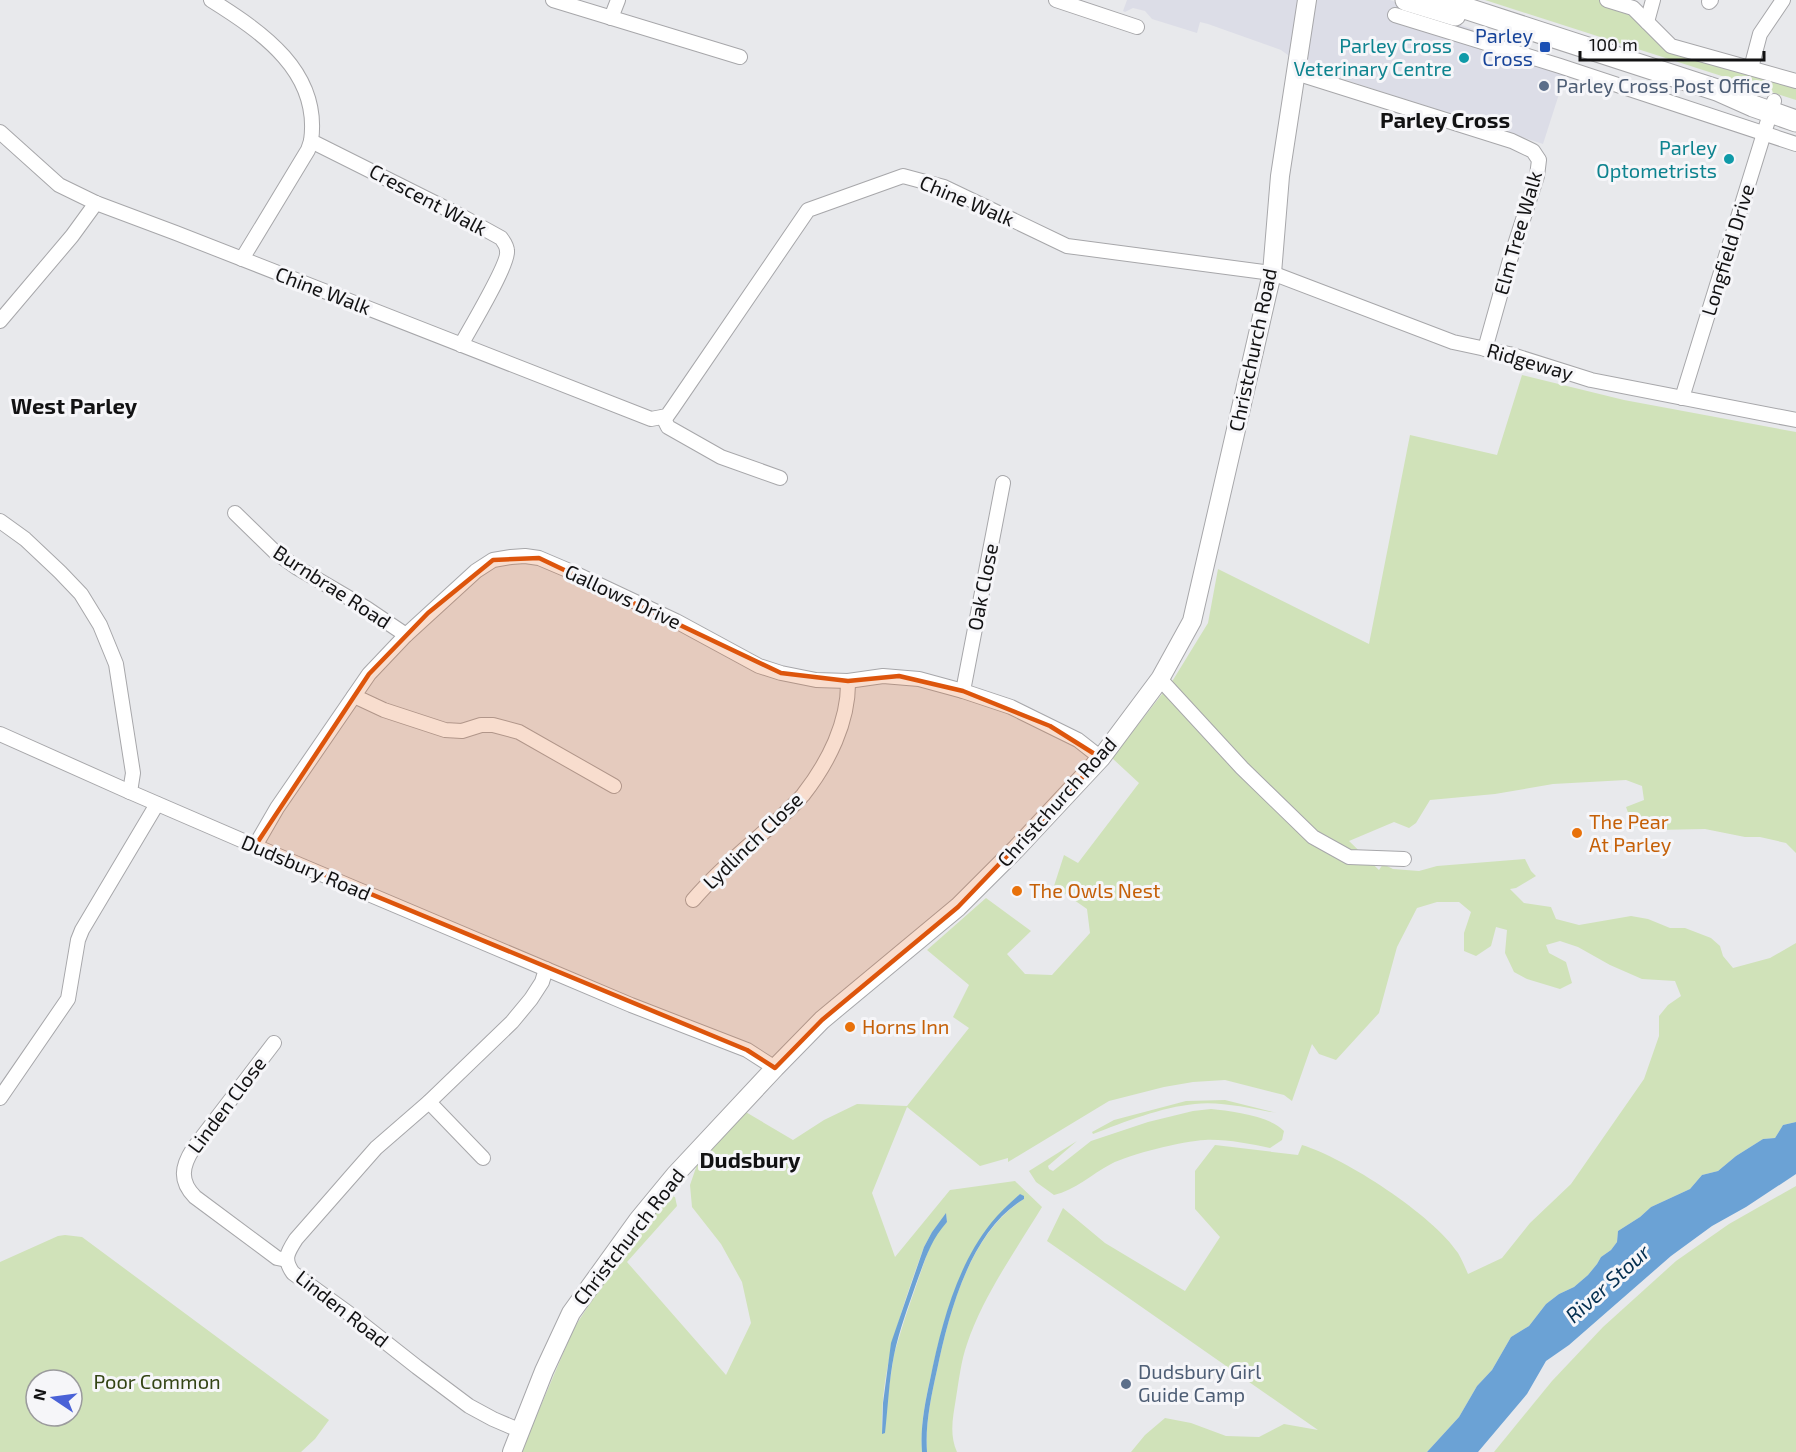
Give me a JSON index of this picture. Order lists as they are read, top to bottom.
{
  "streets": {
    "main road": ["Christchurch Road"],
    "street": [
      "Crescent Walk",
      "Chine Walk",
      "Elm Tree Walk",
      "Longfield Drive",
      "Ridgeway",
      "Burnbrae Road",
      "Oak Close",
      "Gallows Drive",
      "Lydlinch Close",
      "Dudsbury Road",
      "Linden Close",
      "Linden Road"
    ]
  },
  "crossings": [
    ["Crescent Walk", "Chine Walk"],
    ["Chine Walk", "Christchurch Road"],
    ["Chine Walk", "Ridgeway"],
    ["Elm Tree Walk", "Christchurch Road"],
    ["Elm Tree Walk", "Ridgeway"],
    ["Longfield Drive", "Ridgeway"],
    ["Christchurch Road", "Ridgeway"],
    ["Christchurch Road", "Gallows Drive"],
    ["Christchurch Road", "Dudsbury Road"],
    ["Christchurch Road", "Linden Road"],
    ["Burnbrae Road", "Gallows Drive"],
    ["Oak Close", "Gallows Drive"],
    ["Gallows Drive", "Lydlinch Close"],
    ["Gallows Drive", "Dudsbury Road"],
    ["Dudsbury Road", "Linden Road"],
    ["Linden Close", "Linden Road"]
  ],
  "districts": ["Parley Cross", "West Parley", "Dudsbury"],
  "water": ["River Stour"],
  "parks": ["Poor Common"],
  "places": {
    "transit": ["Parley Cross"],
    "other": [
      "Parley Cross Veterinary Centre",
      "Parley Cross Post Office",
      "Parley Optometrists",
      "The Pear At Parley",
      "The Owls Nest",
      "Horns Inn",
      "Dudsbury Girl Guide Camp"
    ]
  },
  "scale_bar": "100 m",
  "north": "left"
}
